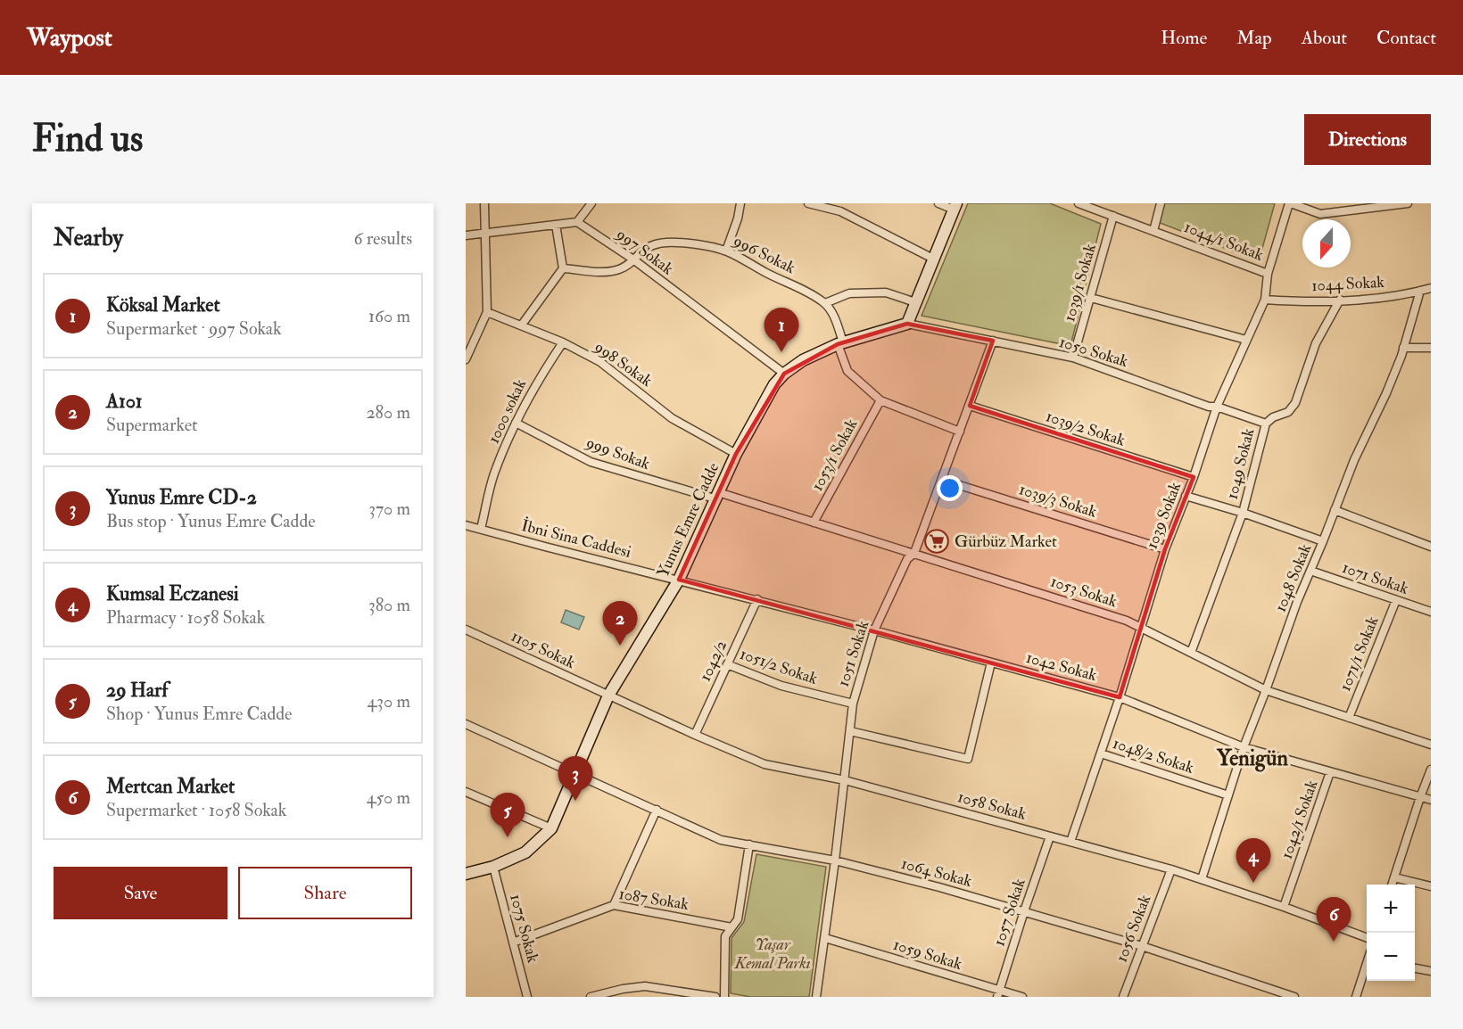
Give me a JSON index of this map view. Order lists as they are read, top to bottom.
{
  "streets": {
    "street": [
      "1044/1 Sokak",
      "997 Sokak",
      "996 Sokak",
      "1039/1 Sokak",
      "1044 Sokak",
      "1050 Sokak",
      "998 Sokak",
      "1000 sokak",
      "1039/2 Sokak",
      "999 Sokak",
      "1053/1 Sokak",
      "1049 Sokak",
      "1039/3 Sokak",
      "1039 Sokak",
      "Yunus Emre Cadde",
      "İbni Sina Caddesi",
      "1048 Sokak",
      "1071 Sokak",
      "1053 Sokak",
      "1105 Sokak",
      "1051 Sokak",
      "1071/1 Sokak",
      "1042/2",
      "1051/2 Sokak",
      "1042 Sokak",
      "1048/2 Sokak",
      "1058 Sokak",
      "1042/1 Sokak",
      "1064 Sokak",
      "1087 Sokak",
      "1057 Sokak",
      "1075 Sokak",
      "1056 Sokak",
      "1059 Sokak"
    ]
  },
  "crossings": [
    ["1044/1 Sokak", "1039/1 Sokak"],
    ["1044/1 Sokak", "1039 Sokak"],
    ["997 Sokak", "996 Sokak"],
    ["997 Sokak", "Yunus Emre Cadde"],
    ["1039/1 Sokak", "1050 Sokak"],
    ["1044 Sokak", "1049 Sokak"],
    ["1044 Sokak", "1039 Sokak"],
    ["1044 Sokak", "1048 Sokak"],
    ["1050 Sokak", "1049 Sokak"],
    ["1050 Sokak", "1039 Sokak"],
    ["1050 Sokak", "Yunus Emre Cadde"],
    ["1050 Sokak", "1051 Sokak"],
    ["998 Sokak", "1000 sokak"],
    ["998 Sokak", "Yunus Emre Cadde"],
    ["1000 sokak", "999 Sokak"],
    ["1000 sokak", "İbni Sina Caddesi"],
    ["1039/2 Sokak", "1039 Sokak"],
    ["1039/2 Sokak", "1051 Sokak"],
    ["999 Sokak", "Yunus Emre Cadde"],
    ["999 Sokak", "1053 Sokak"],
    ["1053/1 Sokak", "1053 Sokak"],
    ["1049 Sokak", "1053 Sokak"],
    ["1039/3 Sokak", "1039 Sokak"],
    ["1039/3 Sokak", "1051 Sokak"],
    ["1039 Sokak", "1053 Sokak"],
    ["1039 Sokak", "1042 Sokak"],
    ["1039 Sokak", "1048/2 Sokak"],
    ["1039 Sokak", "1058 Sokak"],
    ["Yunus Emre Cadde", "İbni Sina Caddesi"],
    ["Yunus Emre Cadde", "1053 Sokak"],
    ["Yunus Emre Cadde", "1105 Sokak"],
    ["Yunus Emre Cadde", "1042 Sokak"],
    ["Yunus Emre Cadde", "1058 Sokak"],
    ["Yunus Emre Cadde", "1064 Sokak"],
    ["Yunus Emre Cadde", "1075 Sokak"],
    ["İbni Sina Caddesi", "1042 Sokak"],
    ["1048 Sokak", "1071 Sokak"],
    ["1048 Sokak", "1053 Sokak"],
    ["1048 Sokak", "1042 Sokak"],
    ["1048 Sokak", "1048/2 Sokak"],
    ["1048 Sokak", "1058 Sokak"],
    ["1071 Sokak", "1071/1 Sokak"],
    ["1053 Sokak", "1051 Sokak"],
    ["1053 Sokak", "1071/1 Sokak"],
    ["1105 Sokak", "1058 Sokak"],
    ["1051 Sokak", "1051/2 Sokak"],
    ["1051 Sokak", "1042 Sokak"],
    ["1051 Sokak", "1058 Sokak"],
    ["1051 Sokak", "1064 Sokak"],
    ["1051 Sokak", "1059 Sokak"],
    ["1042/2", "1051/2 Sokak"],
    ["1042/2", "1042 Sokak"],
    ["1042/2", "1058 Sokak"],
    ["1042 Sokak", "1042/1 Sokak"],
    ["1058 Sokak", "1042/1 Sokak"],
    ["1058 Sokak", "1057 Sokak"],
    ["1058 Sokak", "1056 Sokak"],
    ["1064 Sokak", "1057 Sokak"],
    ["1064 Sokak", "1056 Sokak"],
    ["1087 Sokak", "1075 Sokak"],
    ["1057 Sokak", "1059 Sokak"]
  ],
  "districts": ["Yenigün"],
  "parks": ["Yaşar Kemal Parkı"],
  "places": {
    "supermarket": ["Gürbüz Market"]
  },
  "north": "bottom",
  "page": {
    "header": "Waypost",
    "nav": [
      "Home",
      "Map",
      "About",
      "Contact"
    ],
    "buttons": [
      "Directions",
      ["Save", "Share"]
    ],
    "title": "Find us",
    "heading": ["Nearby", "6 results"],
    "list": [
      {
        "mark": "1",
        "name": "Köksal Market",
        "note": "Supermarket · 997 Sokak",
        "value": "160 m"
      },
      {
        "mark": "2",
        "name": "A101",
        "note": "Supermarket",
        "value": "280 m"
      },
      {
        "mark": "3",
        "name": "Yunus Emre CD-2",
        "note": "Bus stop · Yunus Emre Cadde",
        "value": "370 m"
      },
      {
        "mark": "4",
        "name": "Kumsal Eczanesi",
        "note": "Pharmacy · 1058 Sokak",
        "value": "380 m"
      },
      {
        "mark": "5",
        "name": "29 Harf",
        "note": "Shop · Yunus Emre Cadde",
        "value": "430 m"
      },
      {
        "mark": "6",
        "name": "Mertcan Market",
        "note": "Supermarket · 1058 Sokak",
        "value": "450 m"
      }
    ],
    "pins": [
      "1",
      "2",
      "3",
      "5",
      "4",
      "6"
    ],
    "map_buttons": ["+", "−"]
  }
}
